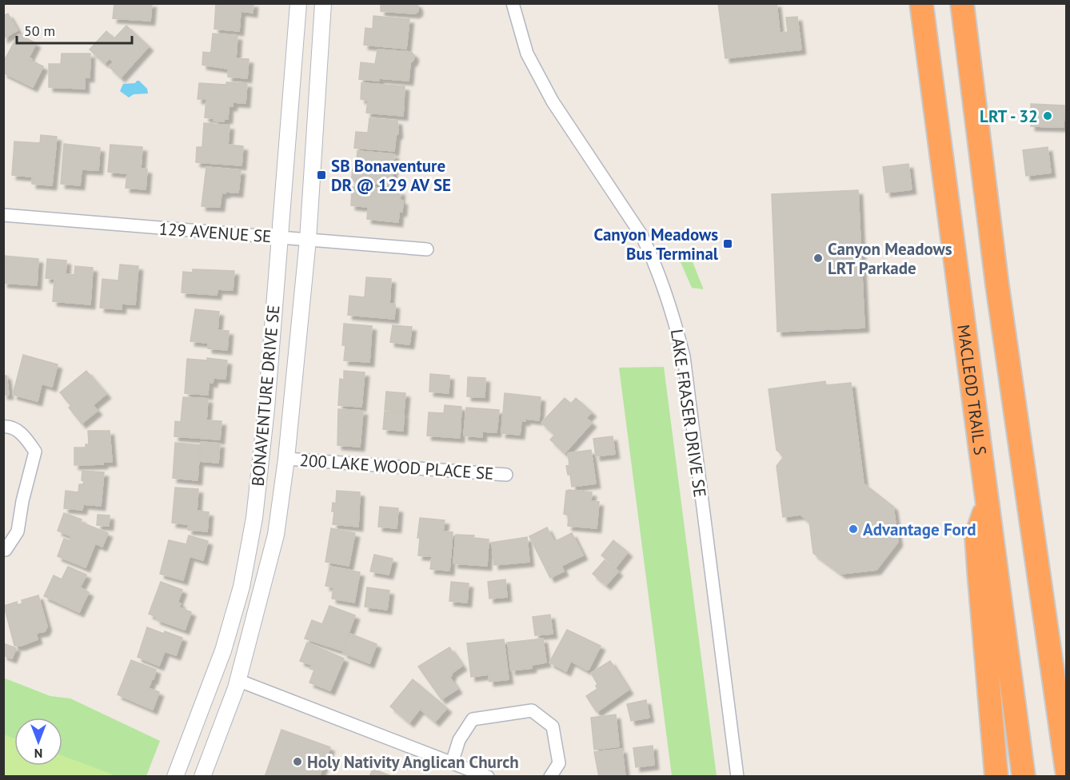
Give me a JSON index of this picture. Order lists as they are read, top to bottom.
{
  "streets": {
    "highway": ["MACLEOD TRAIL S"],
    "street": [
      "129 AVENUE SE",
      "BONAVENTURE DRIVE SE",
      "LAKE FRASER DRIVE SE",
      "200 LAKE WOOD PLACE SE"
    ]
  },
  "crossings": [
    ["129 AVENUE SE", "BONAVENTURE DRIVE SE"],
    ["BONAVENTURE DRIVE SE", "200 LAKE WOOD PLACE SE"]
  ],
  "places": {
    "other": [
      "LRT - 32",
      "Canyon Meadows LRT Parkade",
      "Advantage Ford",
      "Holy Nativity Anglican Church"
    ],
    "transit": ["SB Bonaventure DR @ 129 AV SE", "Canyon Meadows Bus Terminal"]
  },
  "scale_bar": "50 m",
  "north": "bottom"
}
